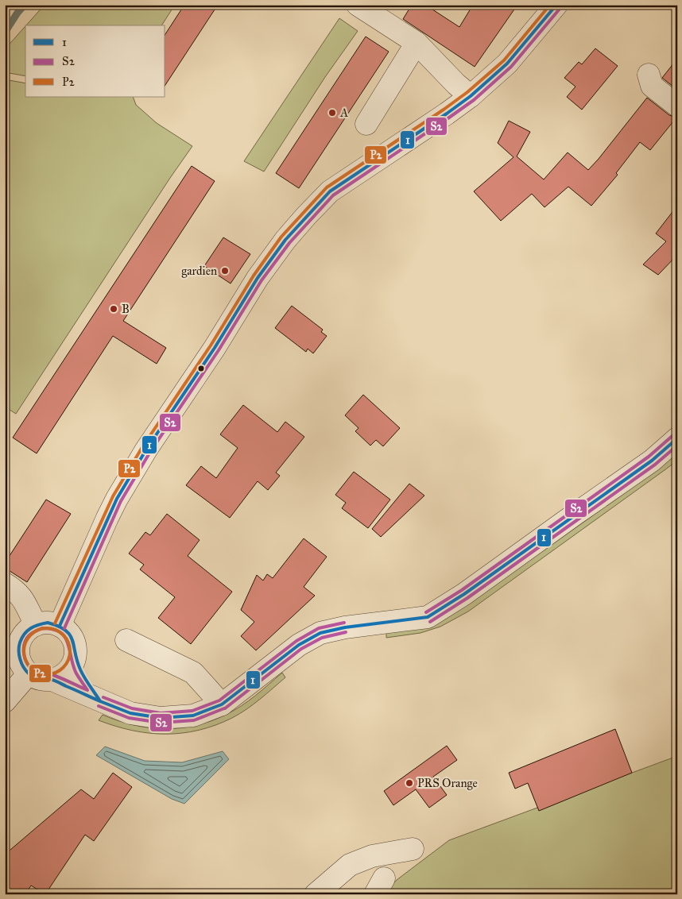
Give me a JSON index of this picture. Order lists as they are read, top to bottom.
{
  "places": [
    "A",
    "gardien",
    "B",
    "PRS Orange"
  ],
  "lines": ["transit line 1", "transit line P2", "transit line S2"],
  "legend": ["1", "S2", "P2"]
}
